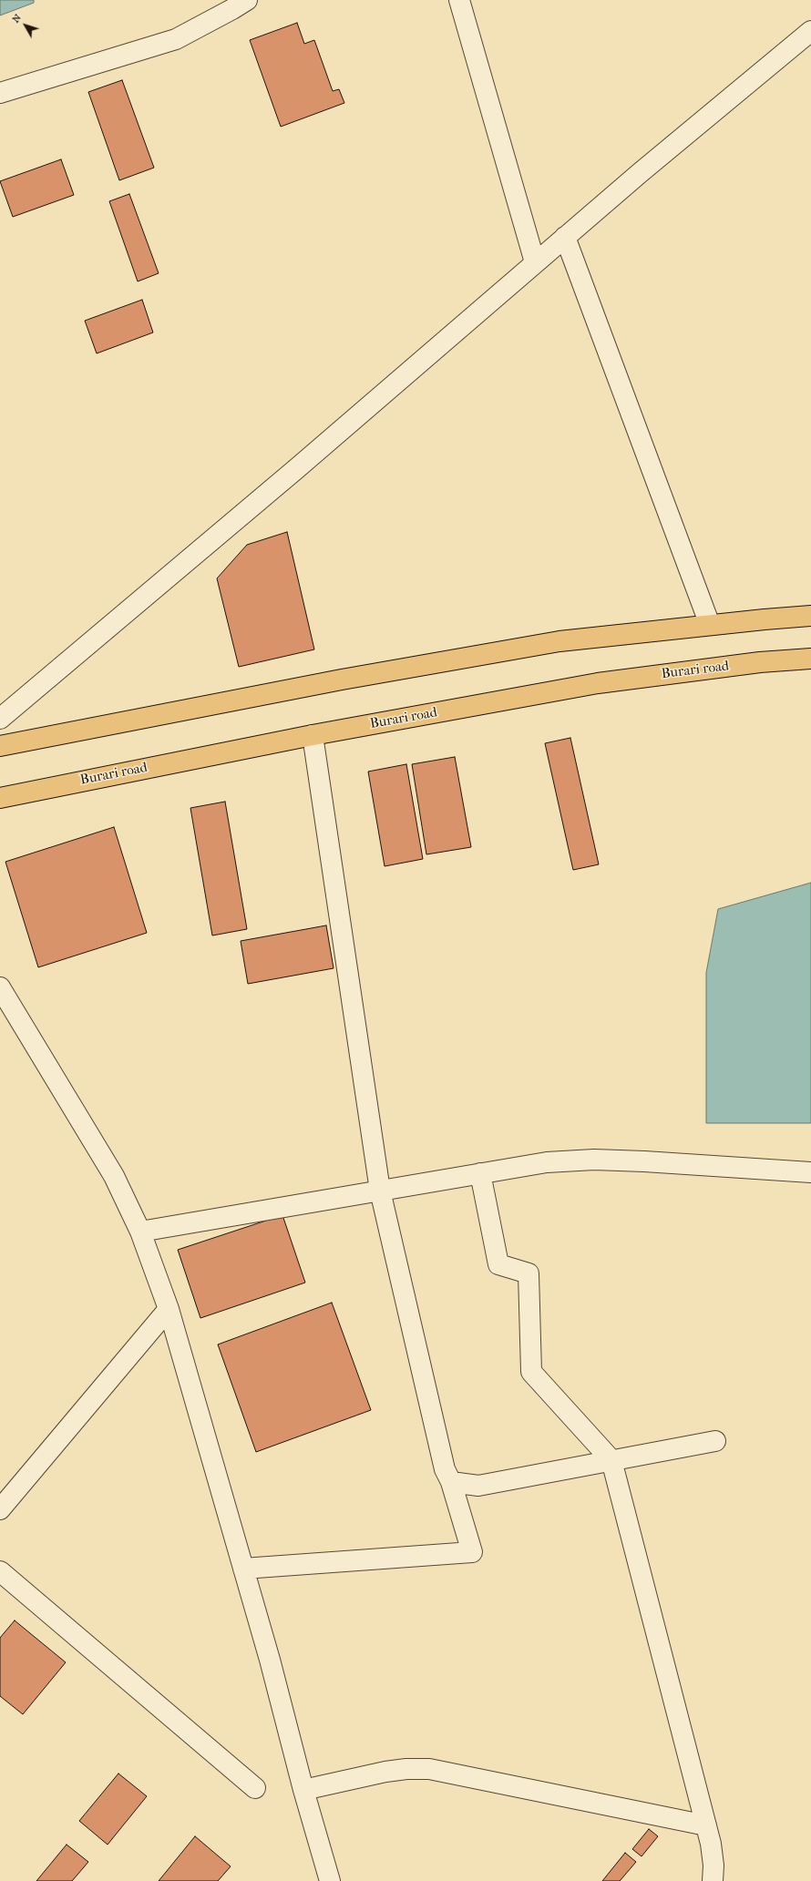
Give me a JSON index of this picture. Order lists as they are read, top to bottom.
{
  "streets": {
    "main road": ["Burari road"]
  },
  "north": "top left"
}
